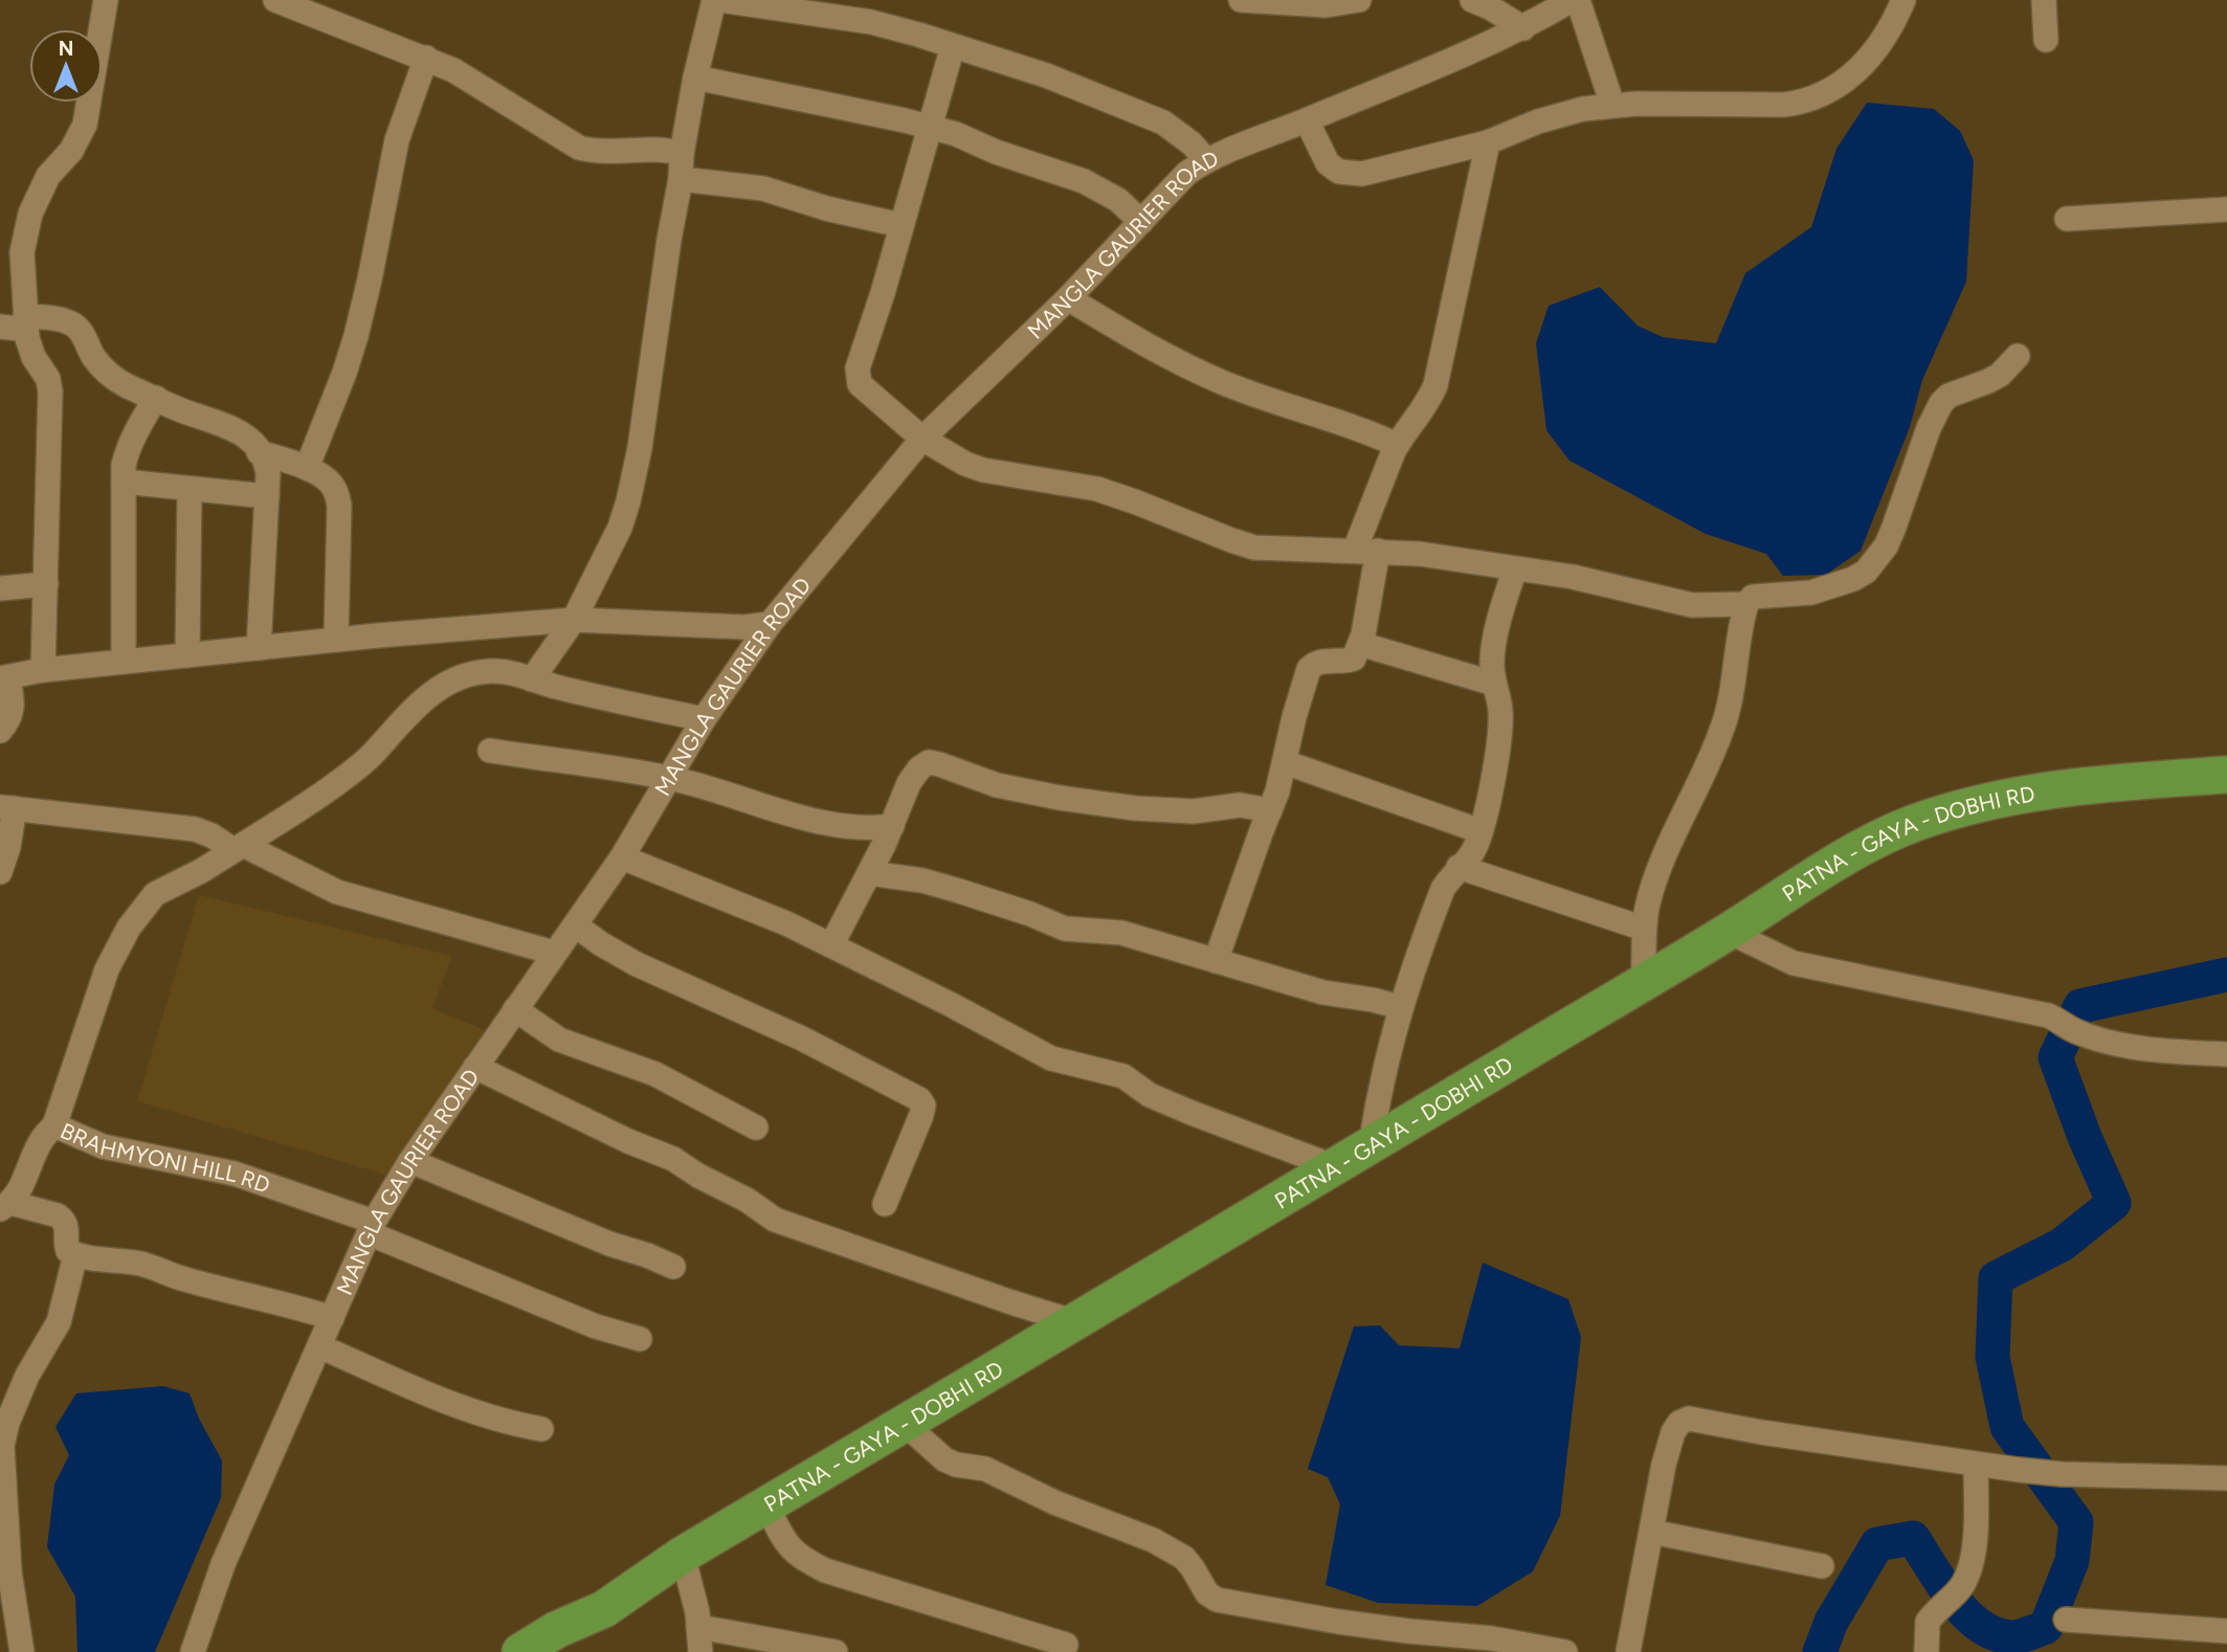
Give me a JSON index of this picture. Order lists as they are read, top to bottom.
{
  "streets": {
    "main road": ["PATNA - GAYA - DOBHI RD"],
    "street": ["MANGLA GAURIER ROAD", "BRAHMYONI HILL RD"]
  },
  "crossings": [
    ["MANGLA GAURIER ROAD", "BRAHMYONI HILL RD"]
  ],
  "north": "top"
}
